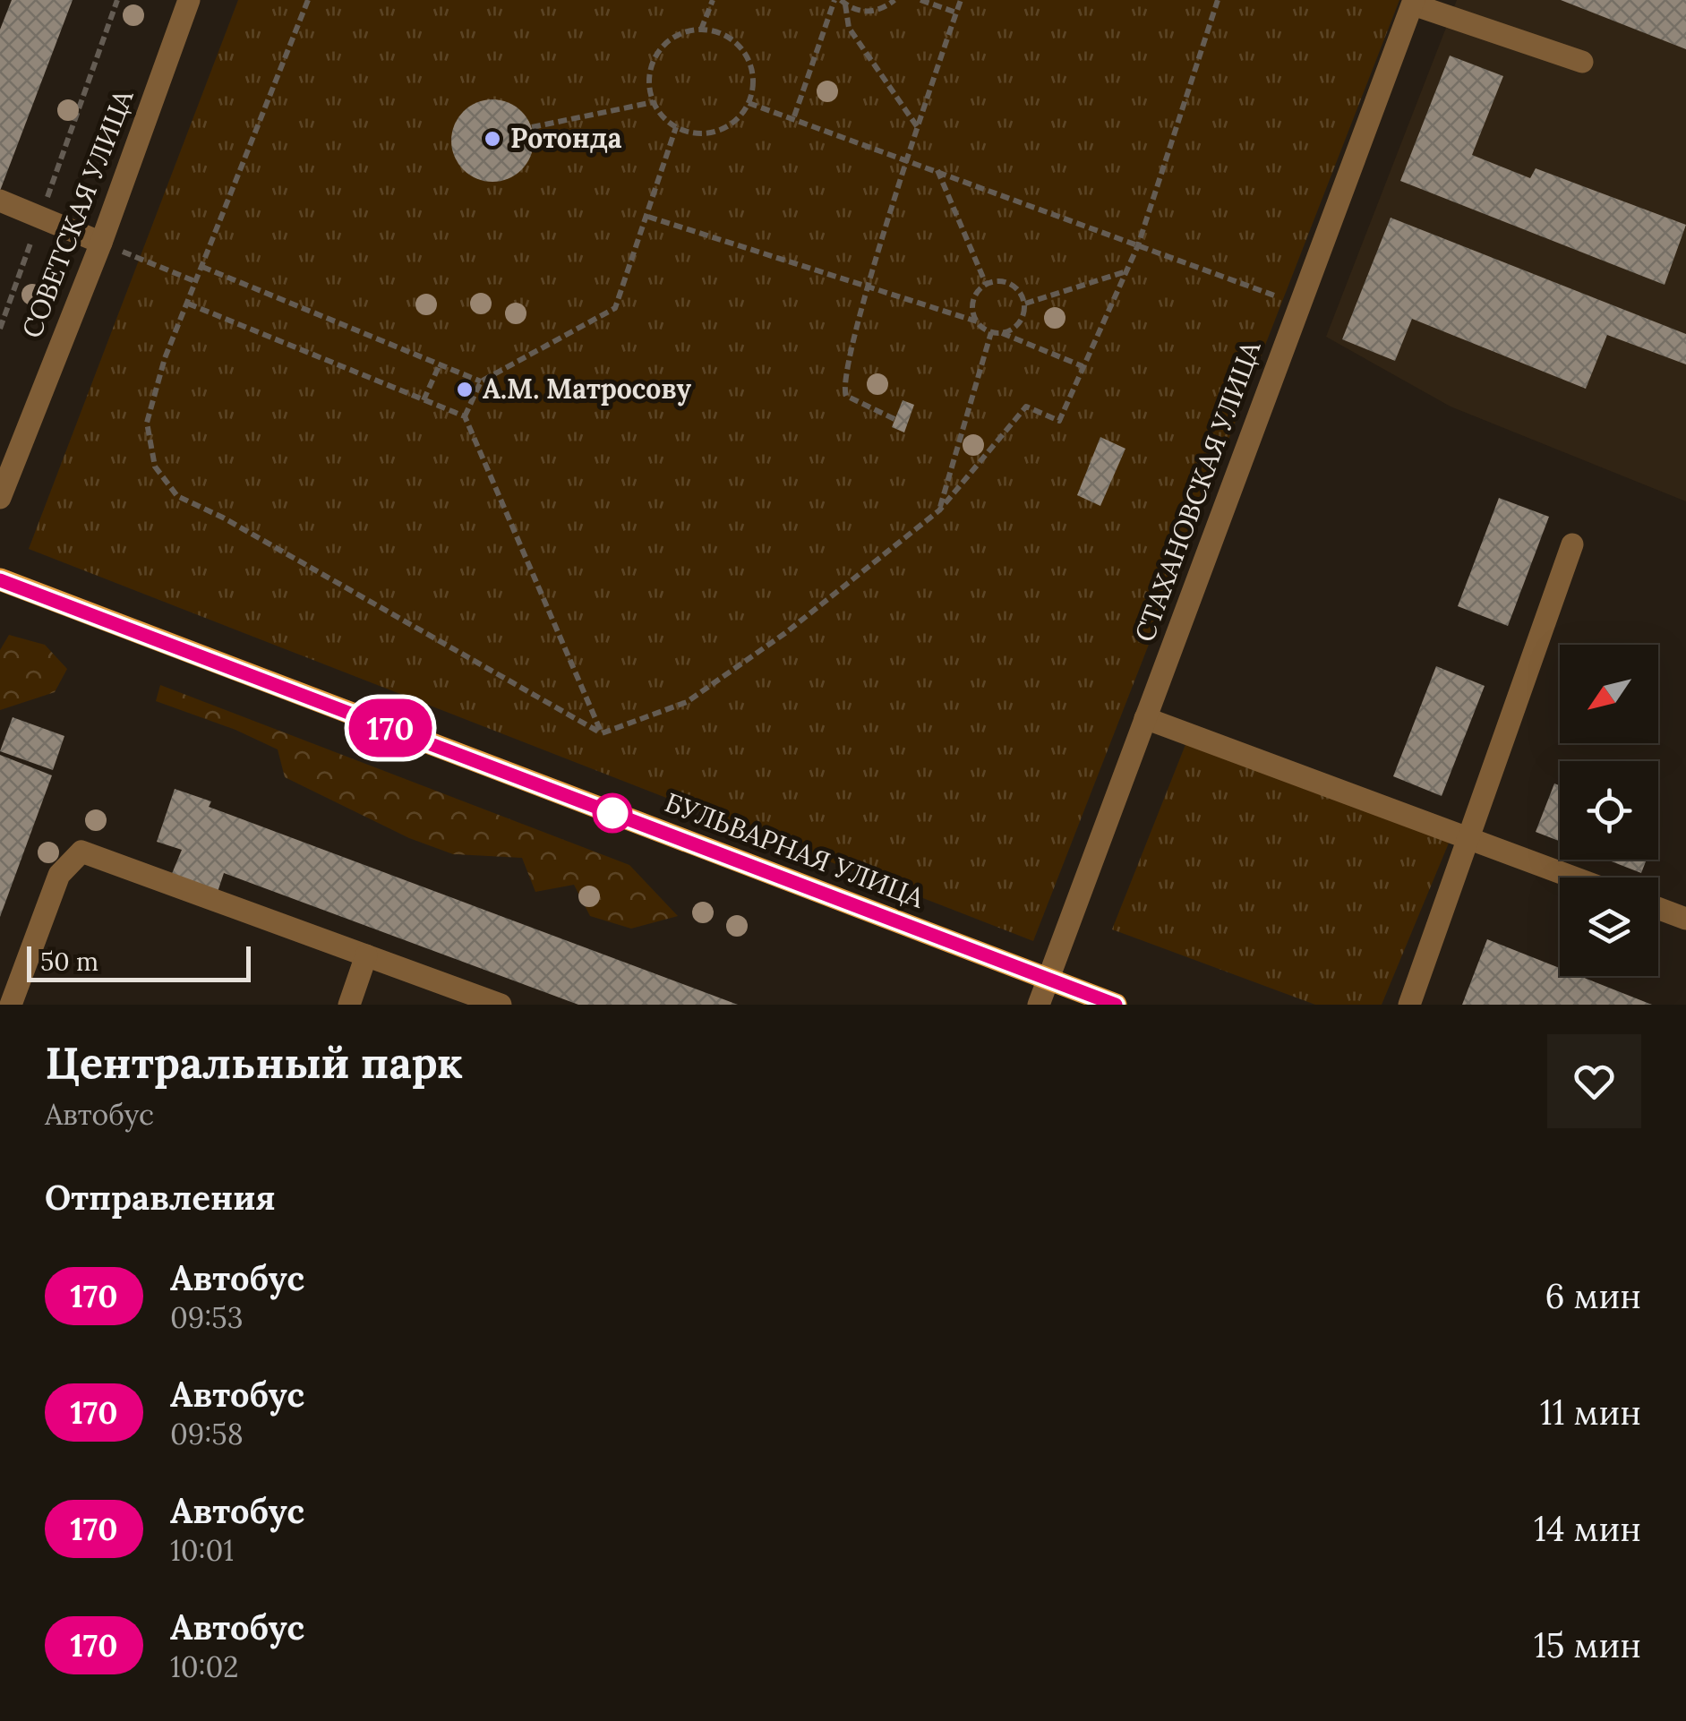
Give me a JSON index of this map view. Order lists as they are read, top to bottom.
{
  "streets": {
    "main road": ["БУЛЬВАРНАЯ УЛИЦА"],
    "street": ["СОВЕТСКАЯ УЛИЦА", "СТАХАНОВСКАЯ УЛИЦА"]
  },
  "crossings": [
    ["СТАХАНОВСКАЯ УЛИЦА", "БУЛЬВАРНАЯ УЛИЦА"]
  ],
  "places": ["Ротонда", "А.М. Матросову"],
  "lines": ["bus line 170"],
  "scale_bar": "50 m",
  "north": "bottom left",
  "page": {
    "on_map": "170",
    "scale": "50 m",
    "heading": [
      ["Центральный парк", "Автобус"],
      "Отправления"
    ],
    "list": [
      {
        "mark": "170",
        "name": "Автобус",
        "note": "09:53",
        "value": "6 мин"
      },
      {
        "mark": "170",
        "name": "Автобус",
        "note": "09:58",
        "value": "11 мин"
      },
      {
        "mark": "170",
        "name": "Автобус",
        "note": "10:01",
        "value": "14 мин"
      },
      {
        "mark": "170",
        "name": "Автобус",
        "note": "10:02",
        "value": "15 мин"
      }
    ]
  }
}
